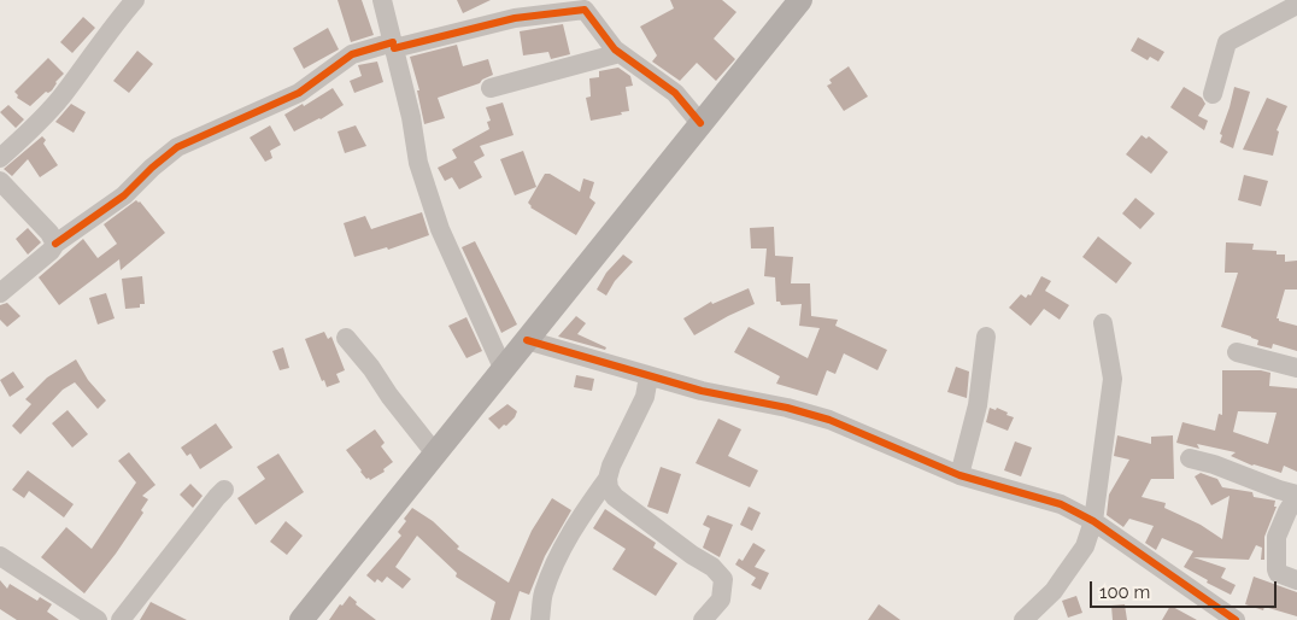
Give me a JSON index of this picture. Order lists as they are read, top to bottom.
{
  "scale_bar": "100 m"
}
